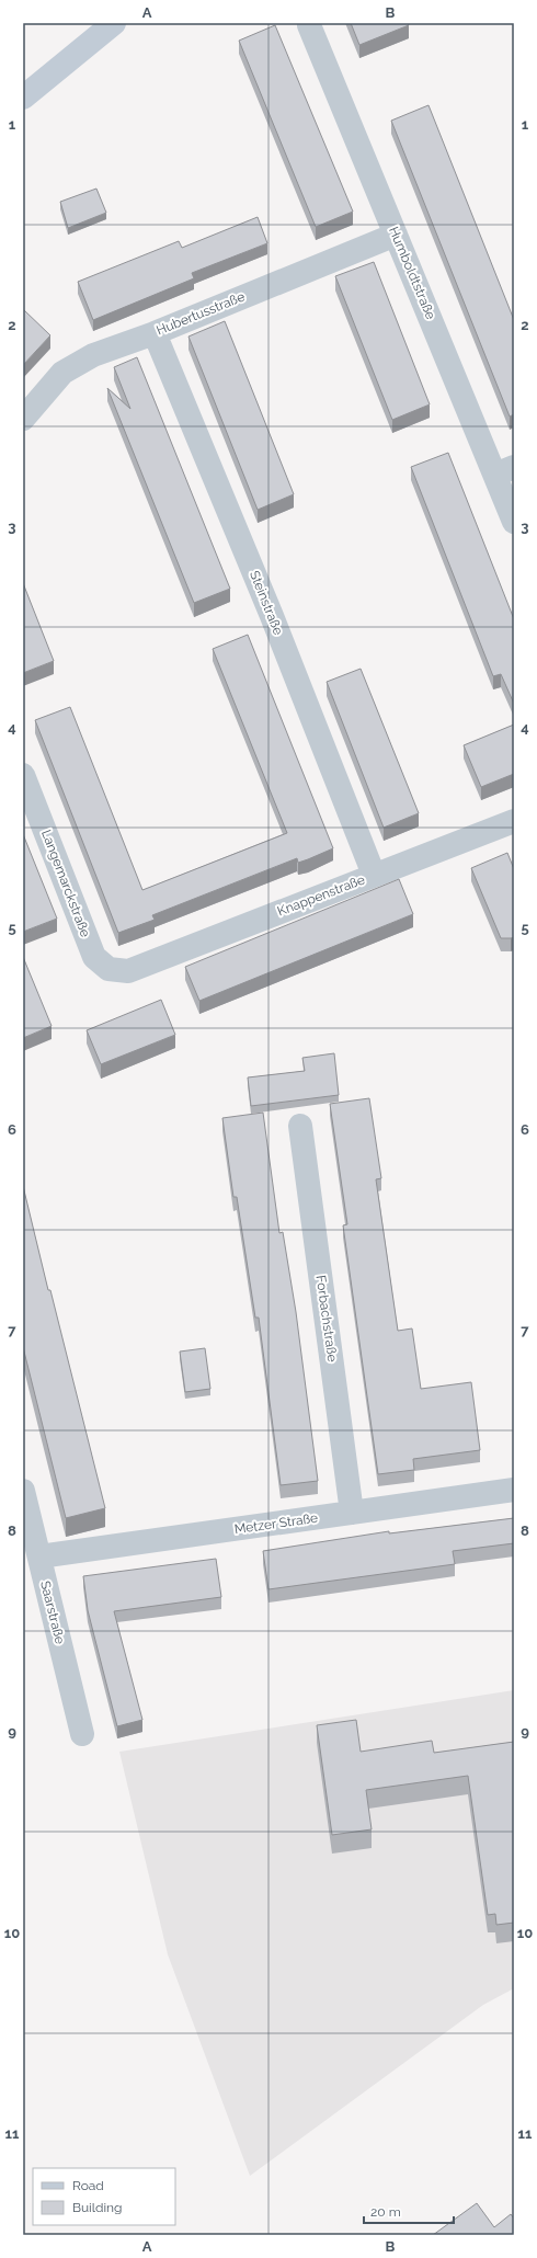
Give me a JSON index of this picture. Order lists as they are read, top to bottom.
{
  "streets": {
    "street": [
      "Humboldtstraße",
      "Hubertusstraße",
      "Steinstraße",
      "Langemarckstraße",
      "Knappenstraße",
      "Forbachstraße",
      "Metzer Straße",
      "Saarstraße"
    ]
  },
  "crossings": [
    ["Humboldtstraße", "Hubertusstraße"],
    ["Hubertusstraße", "Steinstraße"],
    ["Steinstraße", "Knappenstraße"],
    ["Langemarckstraße", "Knappenstraße"],
    ["Forbachstraße", "Metzer Straße"],
    ["Metzer Straße", "Saarstraße"]
  ],
  "legend": ["Road", "Building"],
  "scale_bar": "20 m",
  "grid": {
    "columns": ["A", "B"],
    "rows": [
      "1",
      "2",
      "3",
      "4",
      "5",
      "6",
      "7",
      "8",
      "9",
      "10",
      "11"
    ]
  }
}
